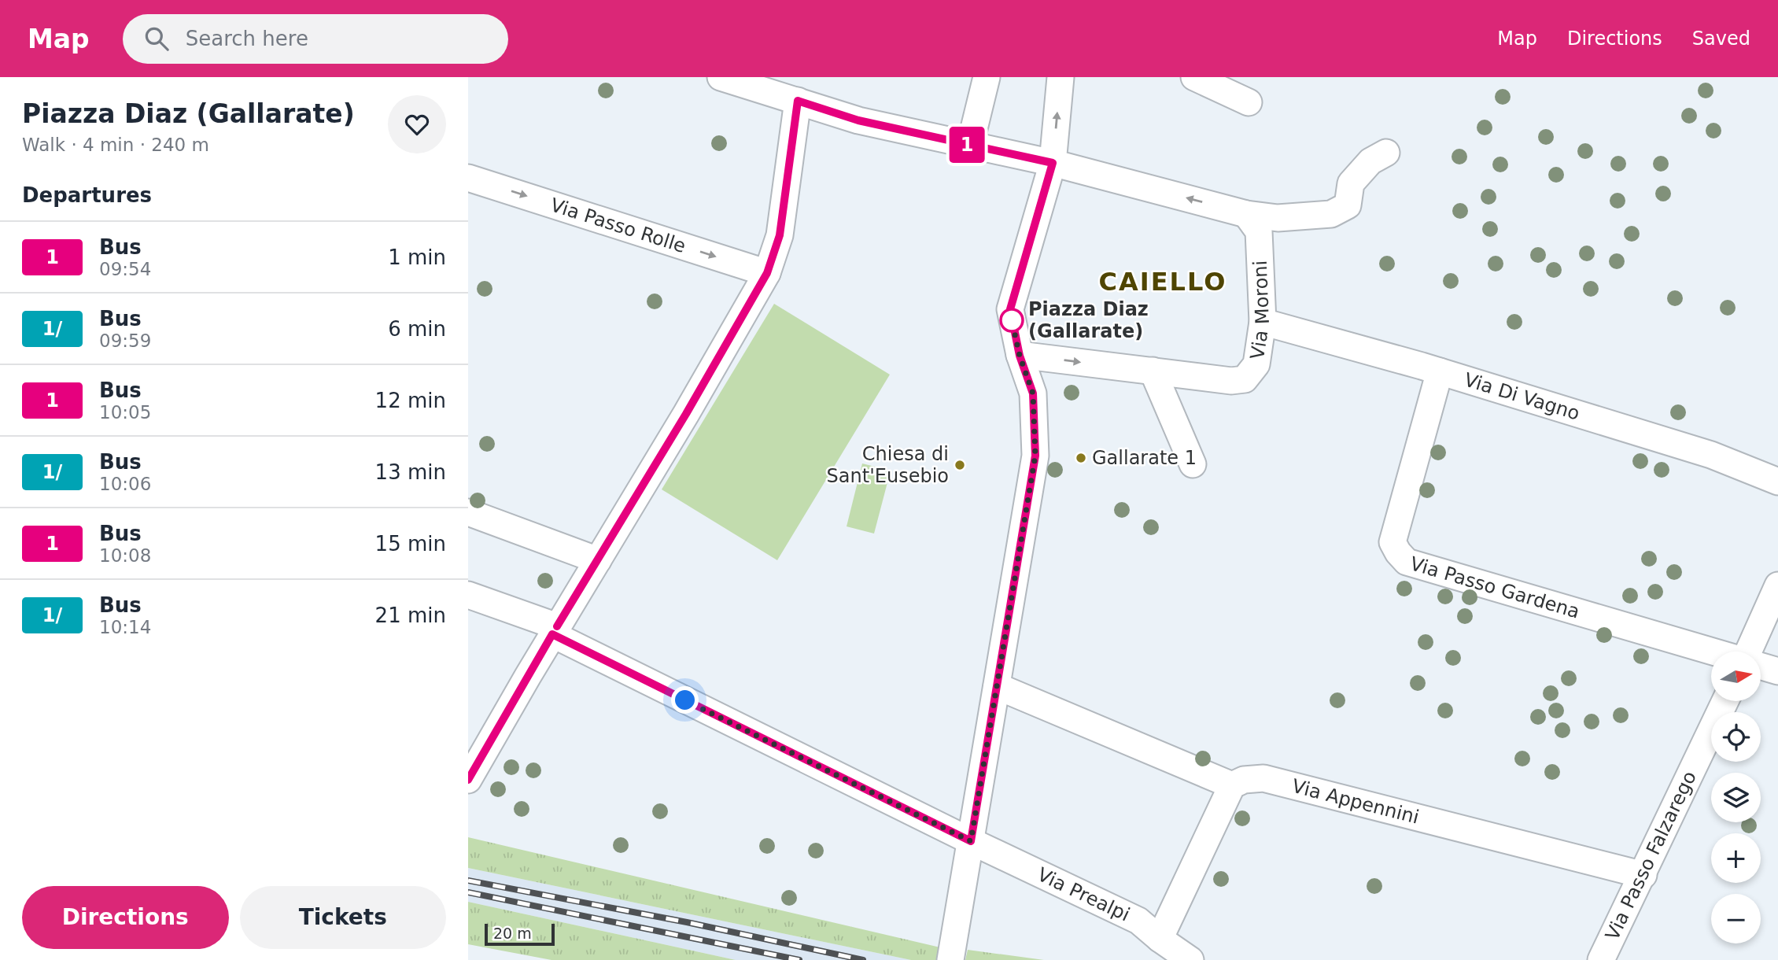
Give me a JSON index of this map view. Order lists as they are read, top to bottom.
{
  "streets": {
    "street": [
      "Via Passo Rolle",
      "Via Moroni",
      "Via Di Vagno",
      "Via Passo Gardena",
      "Via Appennini",
      "Via Passo Falzarego",
      "Via Prealpi"
    ]
  },
  "crossings": [
    ["Via Moroni", "Via Di Vagno"],
    ["Via Di Vagno", "Via Passo Gardena"],
    ["Via Appennini", "Via Passo Falzarego"]
  ],
  "districts": ["CAIELLO"],
  "places": ["Piazza Diaz (Gallarate)", "Gallarate 1", "Chiesa di Sant'Eusebio"],
  "lines": ["bus line 1"],
  "scale_bar": "20 m",
  "north": "right",
  "page": {
    "header": "Map",
    "search": "Search here",
    "nav": ["Map", "Directions", "Saved"],
    "heading": [
      ["Piazza Diaz (Gallarate)", "Walk · 4 min · 240 m"],
      "Departures"
    ],
    "on_map": "1",
    "list": [
      {
        "mark": "1",
        "name": "Bus",
        "note": "09:54",
        "value": "1 min"
      },
      {
        "mark": "1/",
        "name": "Bus",
        "note": "09:59",
        "value": "6 min"
      },
      {
        "mark": "1",
        "name": "Bus",
        "note": "10:05",
        "value": "12 min"
      },
      {
        "mark": "1/",
        "name": "Bus",
        "note": "10:06",
        "value": "13 min"
      },
      {
        "mark": "1",
        "name": "Bus",
        "note": "10:08",
        "value": "15 min"
      },
      {
        "mark": "1/",
        "name": "Bus",
        "note": "10:14",
        "value": "21 min"
      }
    ],
    "map_buttons": ["+", "−"],
    "buttons": ["Directions", "Tickets"],
    "scale": "20 m"
  }
}
